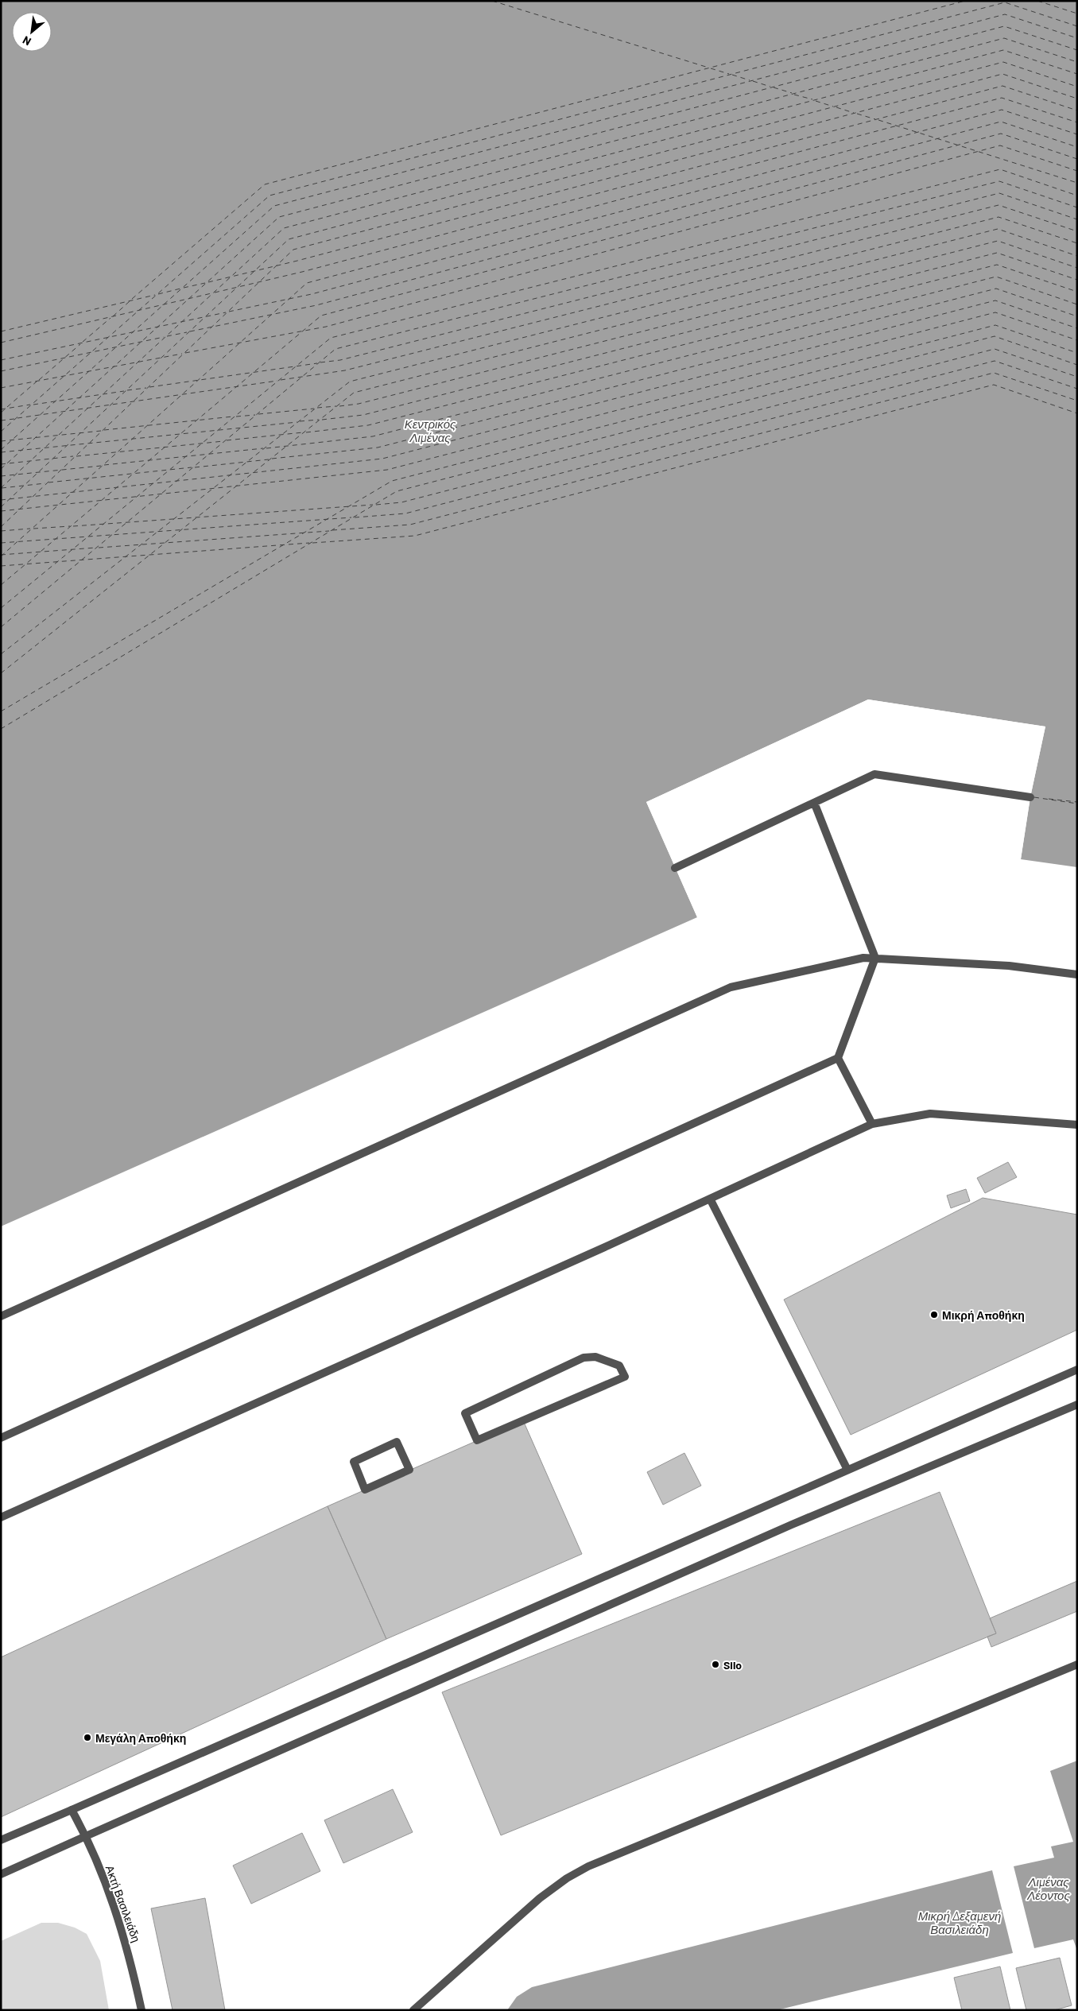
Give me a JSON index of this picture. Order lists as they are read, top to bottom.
{
  "streets": {
    "street": ["Ακτή Βασιλειάδη"]
  },
  "water": ["Κεντρικός Λιμένας", "Λιμένας Λέοντος", "Μικρή Δεξαμενή Βασιλειάδη"],
  "places": ["Μικρή Αποθήκη", "Silo", "Μεγάλη Αποθήκη"],
  "north": "bottom left"
}
